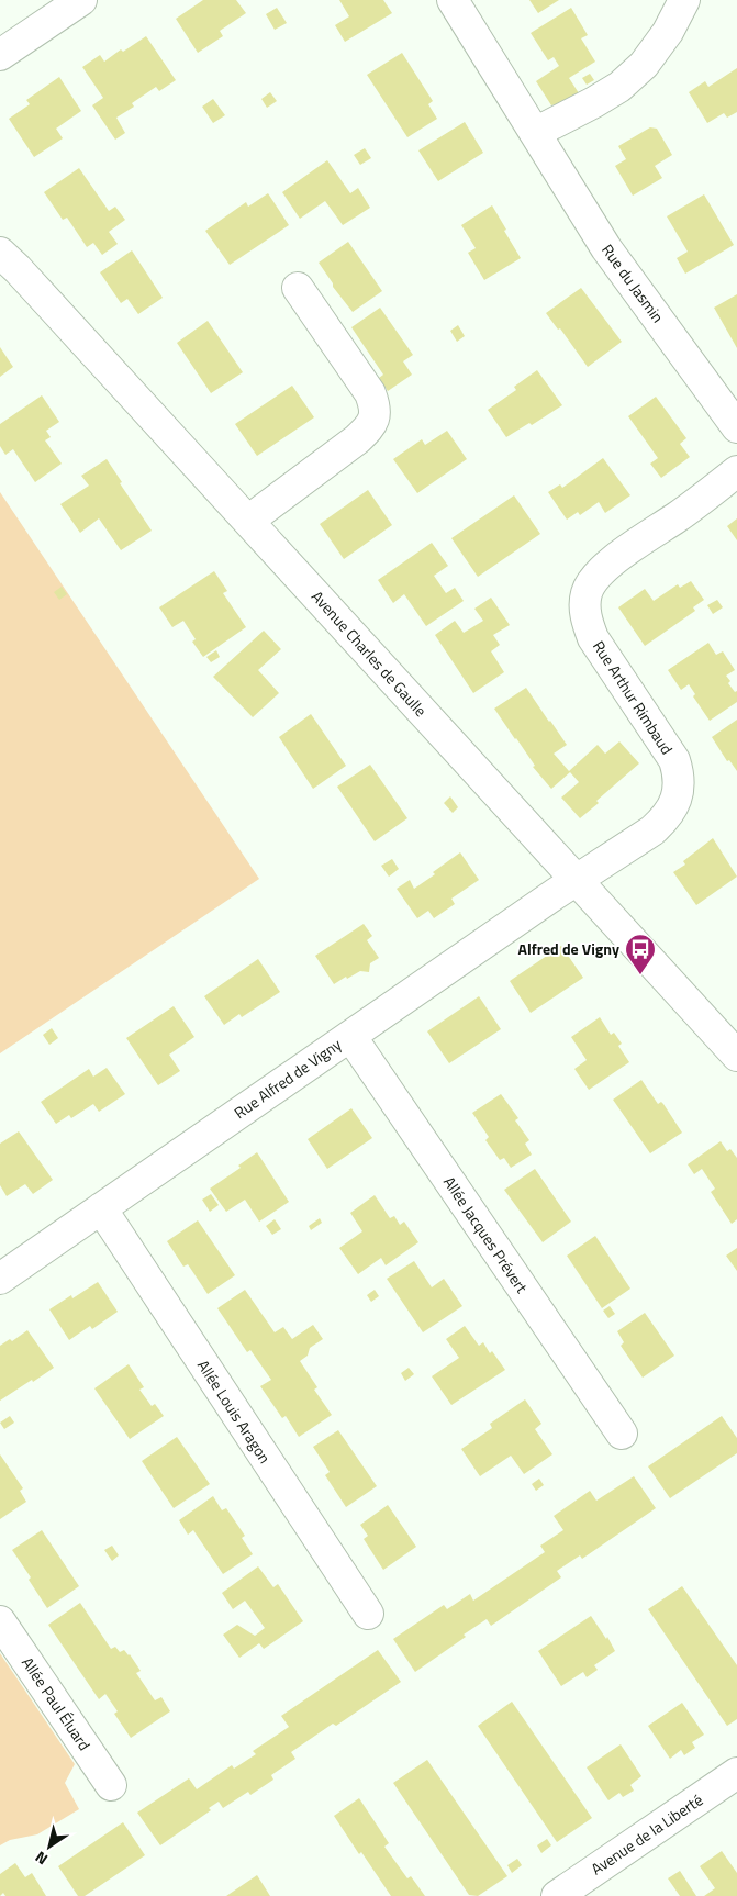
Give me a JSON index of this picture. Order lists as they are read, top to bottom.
{
  "streets": {
    "street": [
      "Rue du Jasmin",
      "Avenue Charles de Gaulle",
      "Rue Arthur Rimbaud",
      "Rue Alfred de Vigny",
      "Allée Jacques Prévert",
      "Allée Louis Aragon",
      "Allée Paul Éluard",
      "Avenue de la Liberté"
    ]
  },
  "crossings": [
    ["Avenue Charles de Gaulle", "Rue Arthur Rimbaud"],
    ["Avenue Charles de Gaulle", "Rue Alfred de Vigny"],
    ["Rue Arthur Rimbaud", "Rue Alfred de Vigny"],
    ["Rue Alfred de Vigny", "Allée Jacques Prévert"],
    ["Rue Alfred de Vigny", "Allée Louis Aragon"]
  ],
  "places": {
    "bus stop": ["Alfred de Vigny"]
  },
  "north": "bottom left"
}
